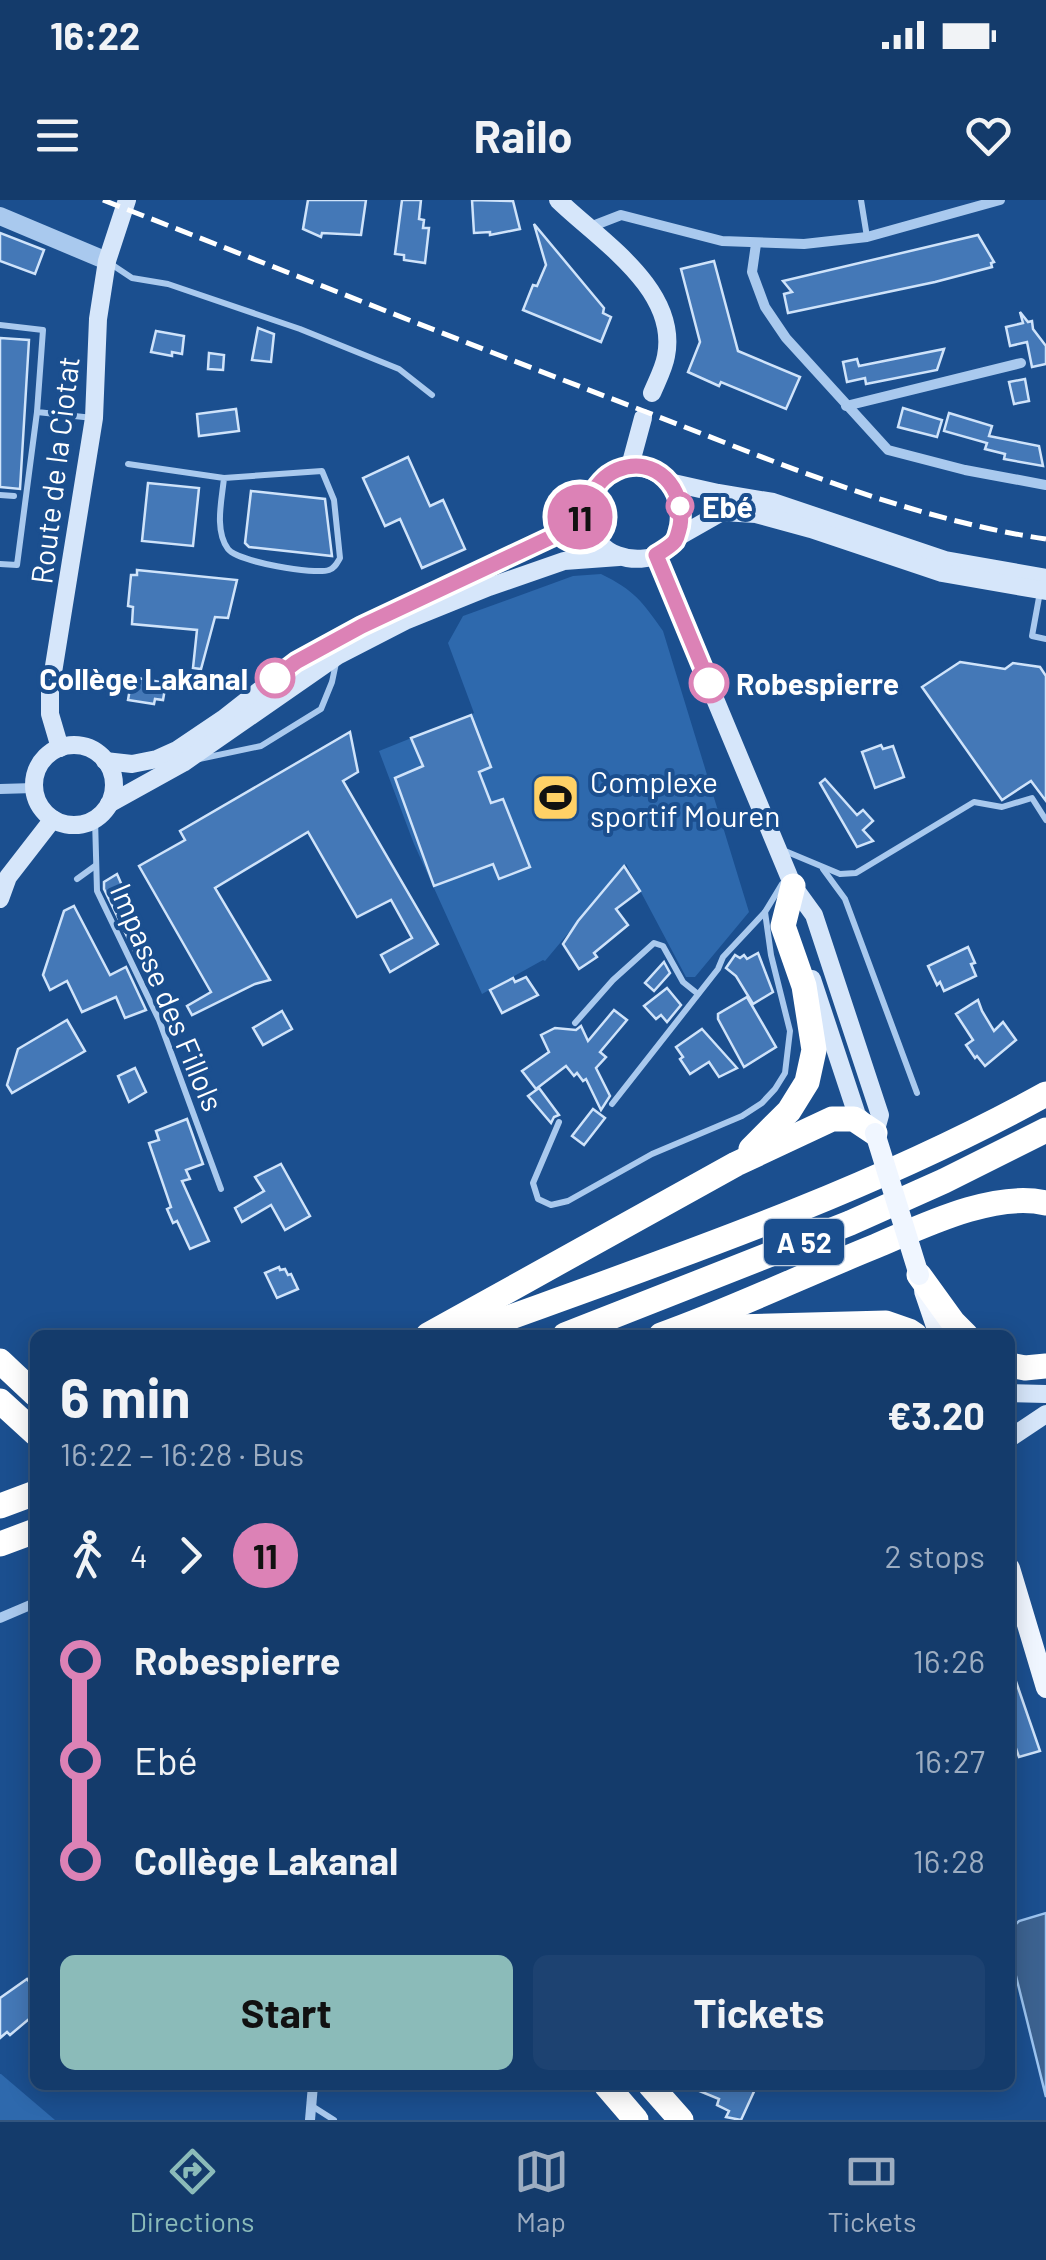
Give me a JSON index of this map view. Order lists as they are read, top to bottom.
{
  "streets": {
    "highway": ["A 52"],
    "main road": ["Route de la Ciotat"],
    "lane": ["Impasse des Fillols"]
  },
  "crossings": [
    ["Route de la Ciotat", "Impasse des Fillols"]
  ],
  "places": {
    "other": ["Ebé", "Collège Lakanal", "Robespierre"],
    "sports": ["Complexe sportif Mouren"]
  },
  "lines": ["bus line 11"],
  "page": {
    "status": "16:22",
    "header": "Railo",
    "on_map": "11",
    "heading": ["6 min", "16:22 – 16:28 · Bus", "€3.20"],
    "legs": ["4", "11", "2 stops"],
    "list": [
      {
        "name": "Robespierre",
        "value": "16:26"
      },
      {
        "name": "Ebé",
        "value": "16:27"
      },
      {
        "name": "Collège Lakanal",
        "value": "16:28"
      }
    ],
    "buttons": ["Start", "Tickets"],
    "tabs": ["Directions", "Map", "Tickets"]
  }
}
